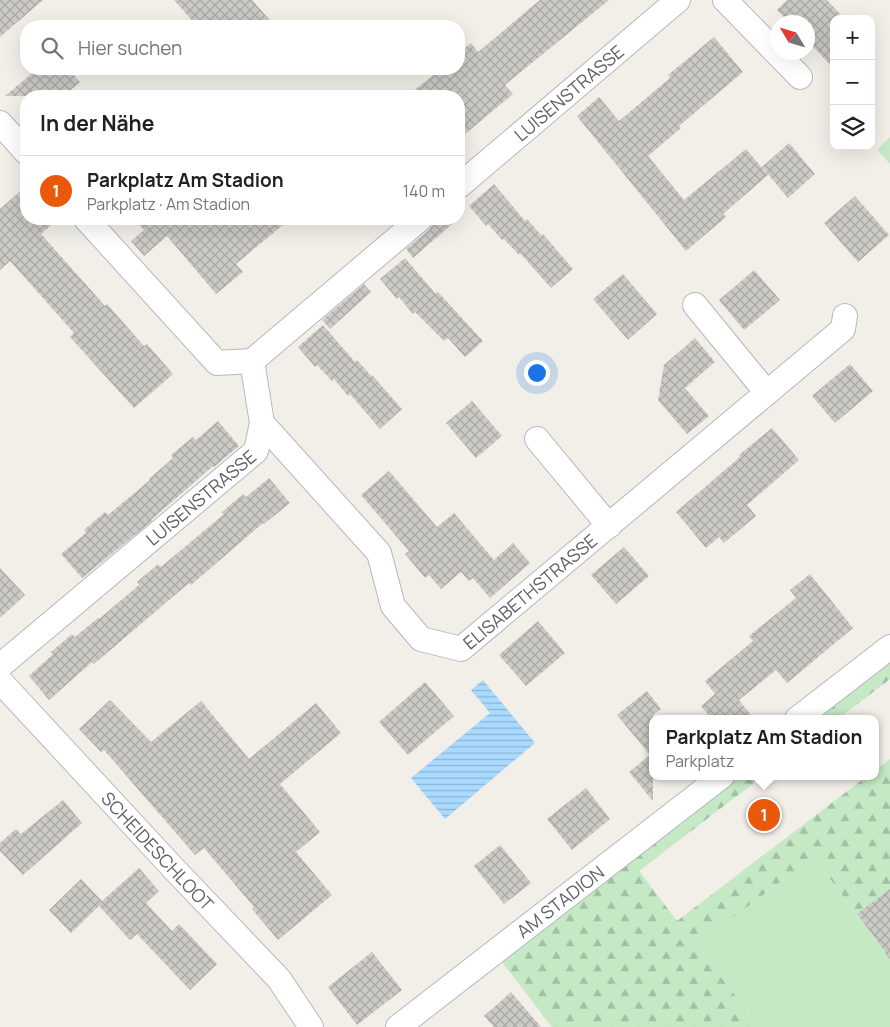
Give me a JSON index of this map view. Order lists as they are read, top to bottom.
{
  "streets": {
    "street": [
      "LUISENSTRASSE",
      "ELISABETHSTRASSE",
      "SCHEIDESCHLOOT",
      "AM STADION"
    ]
  },
  "crossings": [
    ["LUISENSTRASSE", "ELISABETHSTRASSE"]
  ],
  "north": "top left",
  "page": {
    "map_buttons": ["+", "−"],
    "search": "Hier suchen",
    "heading": "In der Nähe",
    "list": [
      {
        "mark": "1",
        "name": "Parkplatz Am Stadion",
        "note": "Parkplatz · Am Stadion",
        "value": "140 m"
      }
    ],
    "popup": ["Parkplatz Am Stadion", "Parkplatz"],
    "pins": "1"
  }
}
